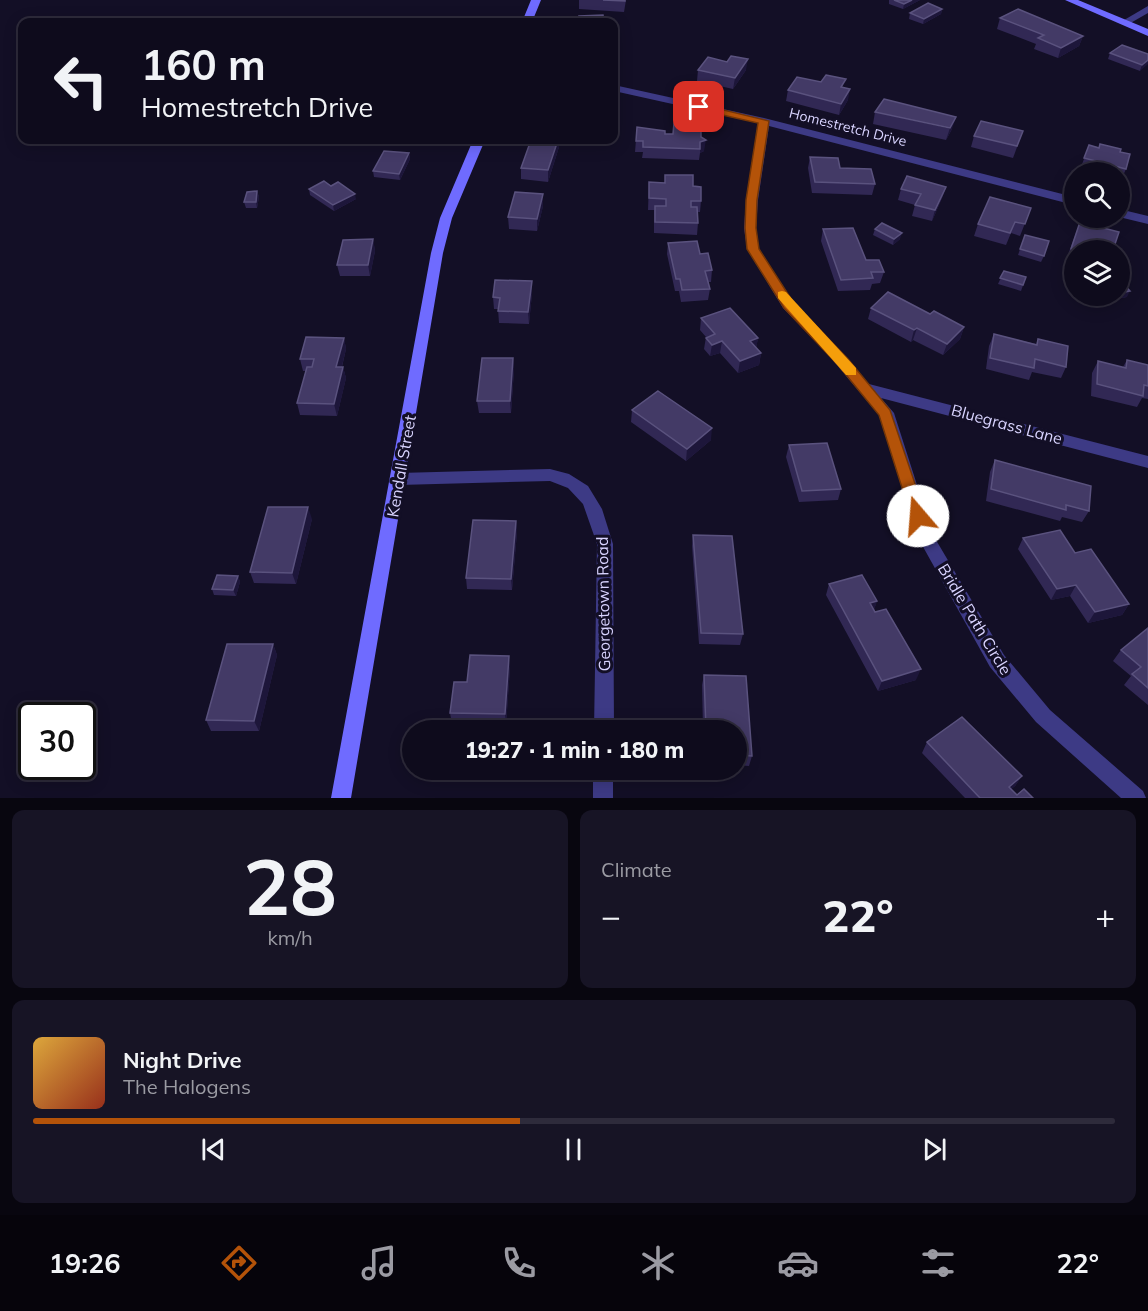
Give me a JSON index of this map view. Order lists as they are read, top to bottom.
{
  "streets": {
    "street": [
      "Homestretch Drive",
      "Bluegrass Lane",
      "Kendall Street",
      "Georgetown Road",
      "Bridle Path Circle"
    ]
  },
  "crossings": [
    ["Homestretch Drive", "Bridle Path Circle"],
    ["Bluegrass Lane", "Bridle Path Circle"],
    ["Kendall Street", "Georgetown Road"]
  ],
  "page": {
    "turn": ["160 m", "Homestretch Drive"],
    "limit": "30",
    "trip": "19:27 · 1 min · 180 m",
    "tile": [
      ["28", "km/h"],
      "Climate"
    ],
    "heat": ["−", "22°", "+"],
    "song": ["Night Drive", "The Halogens"],
    "tabs": ["19:26", "22°"]
  }
}
